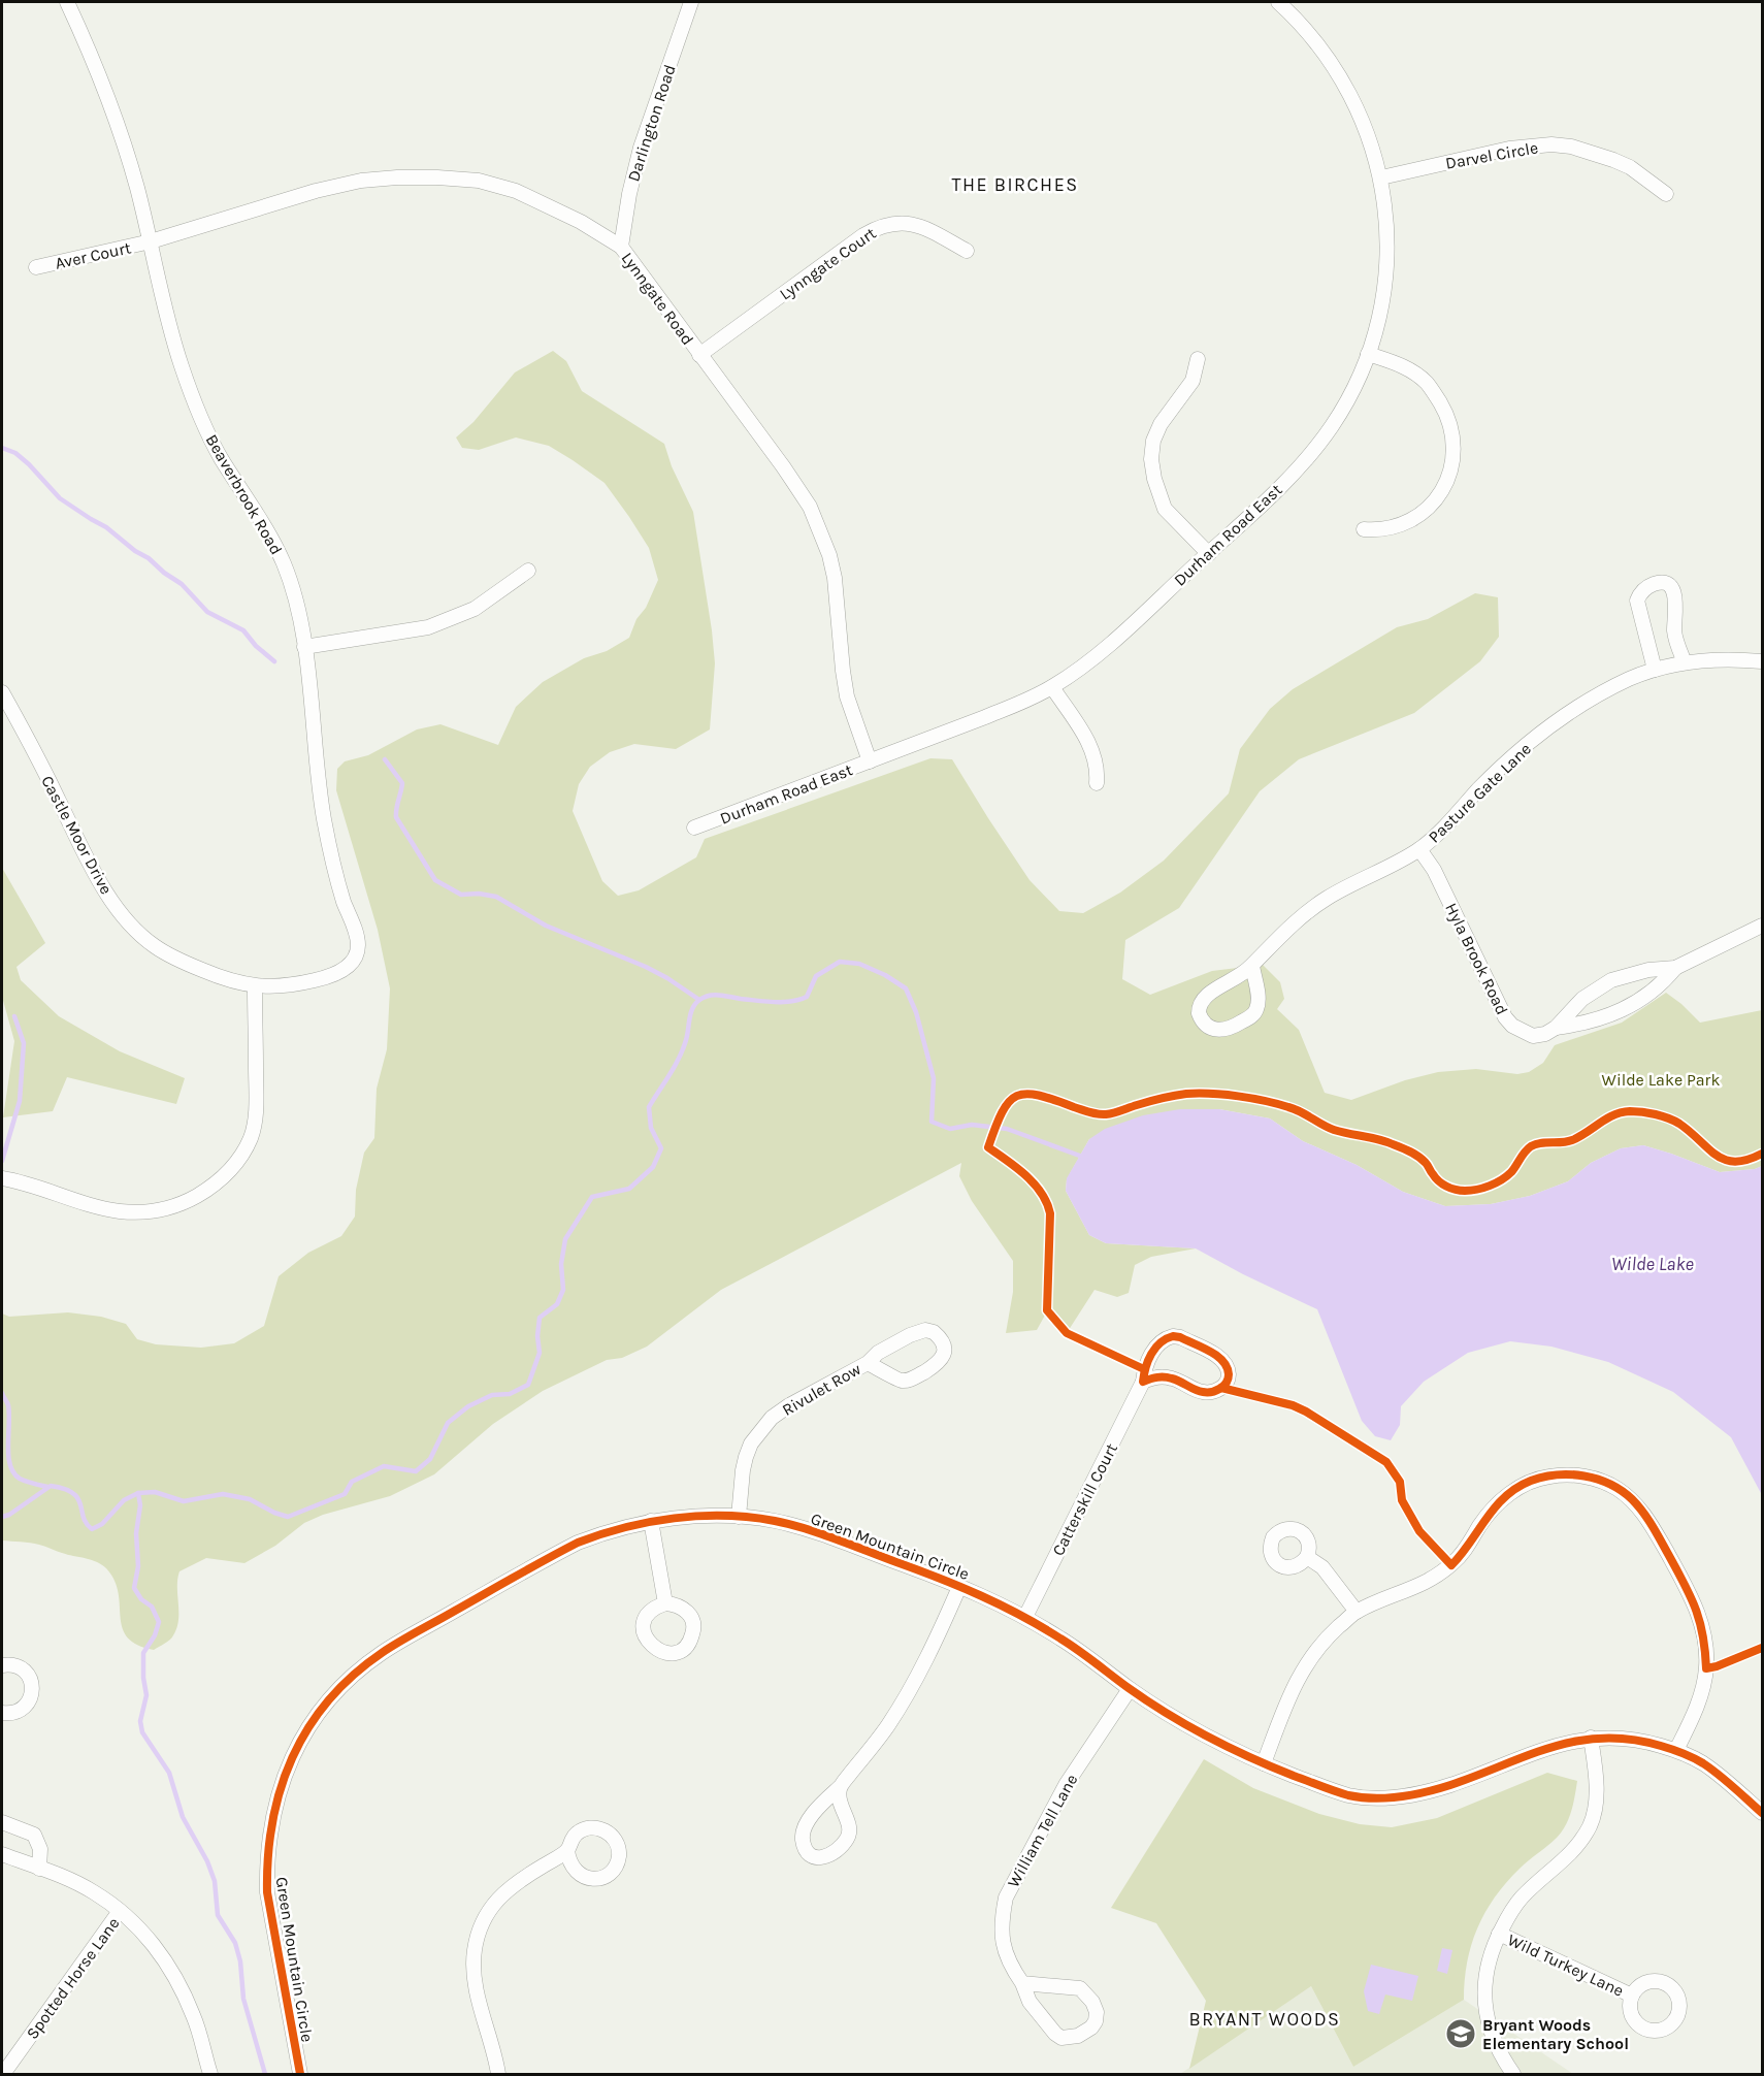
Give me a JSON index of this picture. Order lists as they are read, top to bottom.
{
  "streets": {
    "street": [
      "Darlington Road",
      "Darvel Circle",
      "Aver Court",
      "Lynngate Court",
      "Lynngate Road",
      "Beaverbrook Road",
      "Durham Road East",
      "Pasture Gate Lane",
      "Castle Moor Drive",
      "Hyla Brook Road",
      "Rivulet Row",
      "Catterskill Court",
      "Green Mountain Circle",
      "William Tell Lane",
      "Wild Turkey Lane",
      "Spotted Horse Lane"
    ]
  },
  "crossings": [
    ["Darlington Road", "Lynngate Road"],
    ["Darvel Circle", "Durham Road East"],
    ["Aver Court", "Lynngate Road"],
    ["Aver Court", "Beaverbrook Road"],
    ["Lynngate Court", "Lynngate Road"],
    ["Lynngate Road", "Beaverbrook Road"],
    ["Lynngate Road", "Durham Road East"],
    ["Beaverbrook Road", "Castle Moor Drive"],
    ["Pasture Gate Lane", "Hyla Brook Road"],
    ["Rivulet Row", "Green Mountain Circle"],
    ["Catterskill Court", "Green Mountain Circle"],
    ["Green Mountain Circle", "William Tell Lane"]
  ],
  "districts": ["THE BIRCHES", "BRYANT WOODS"],
  "water": ["Wilde Lake"],
  "parks": ["Wilde Lake Park"],
  "places": {
    "school or university": ["Bryant Woods Elementary School"]
  }
}
